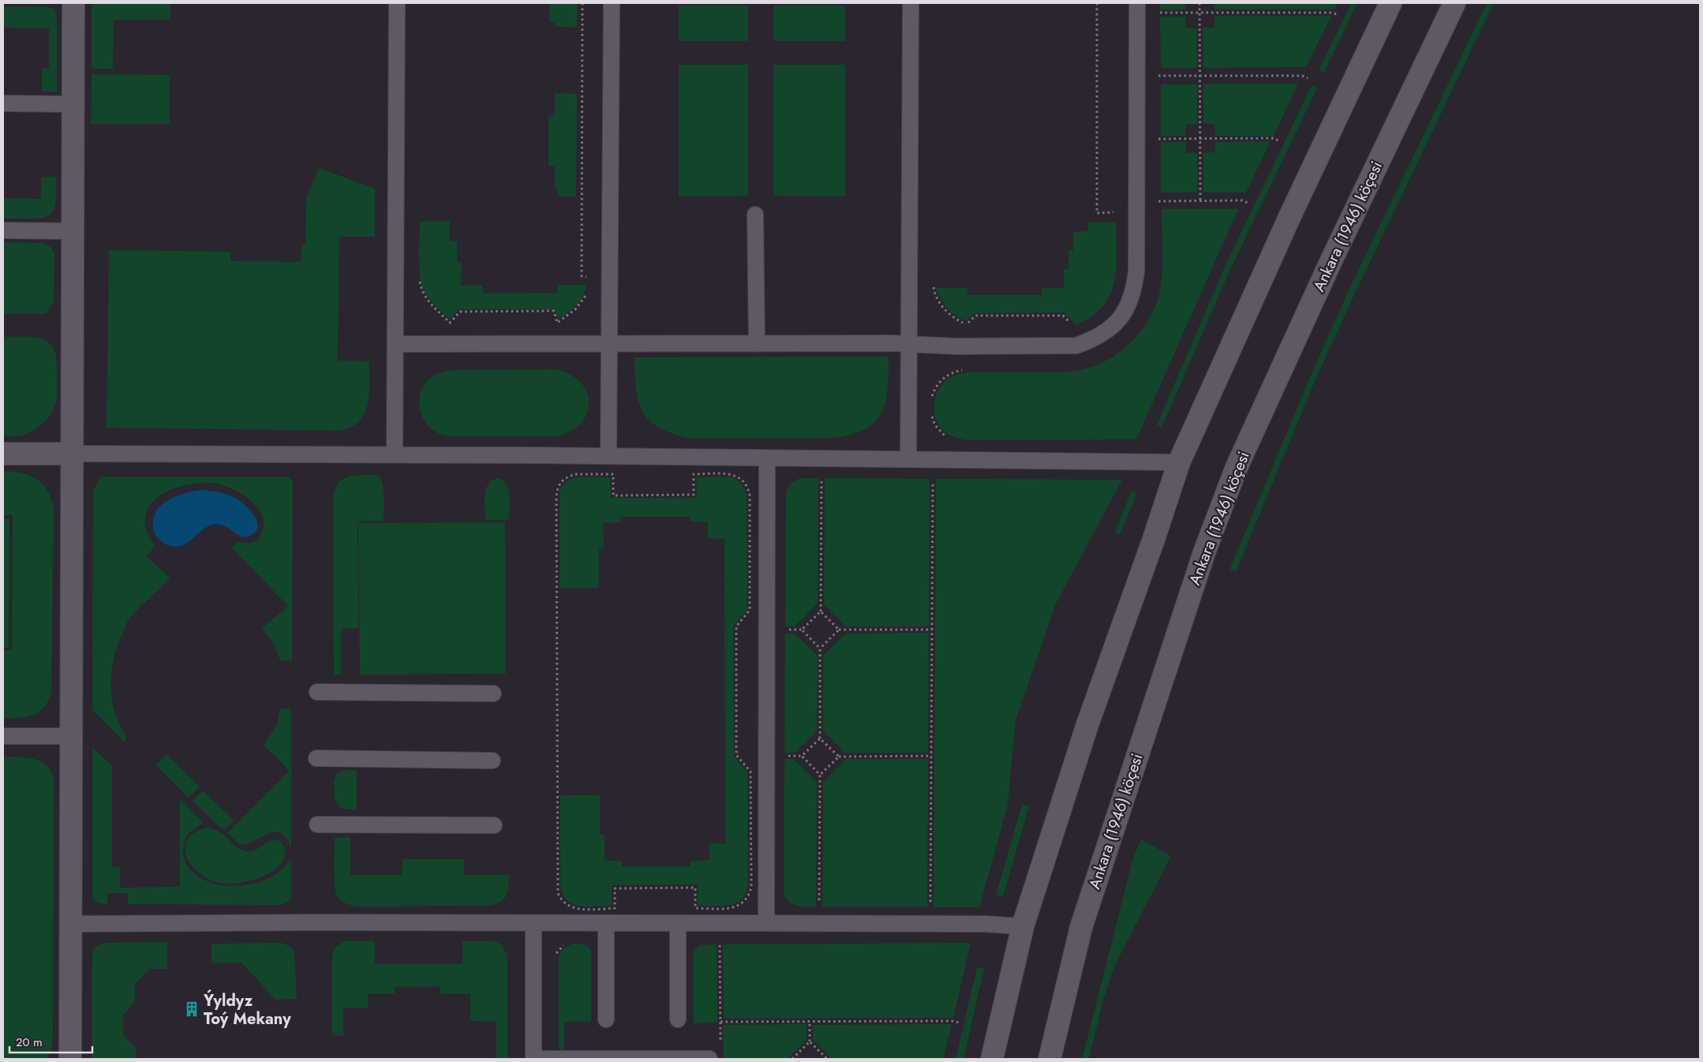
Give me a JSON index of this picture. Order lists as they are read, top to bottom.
{
  "streets": {
    "main road": ["Ankara (1946) köçesi"]
  },
  "places": {
    "building": ["Ýyldyz Toý Mekany"]
  },
  "scale_bar": "20 m"
}
